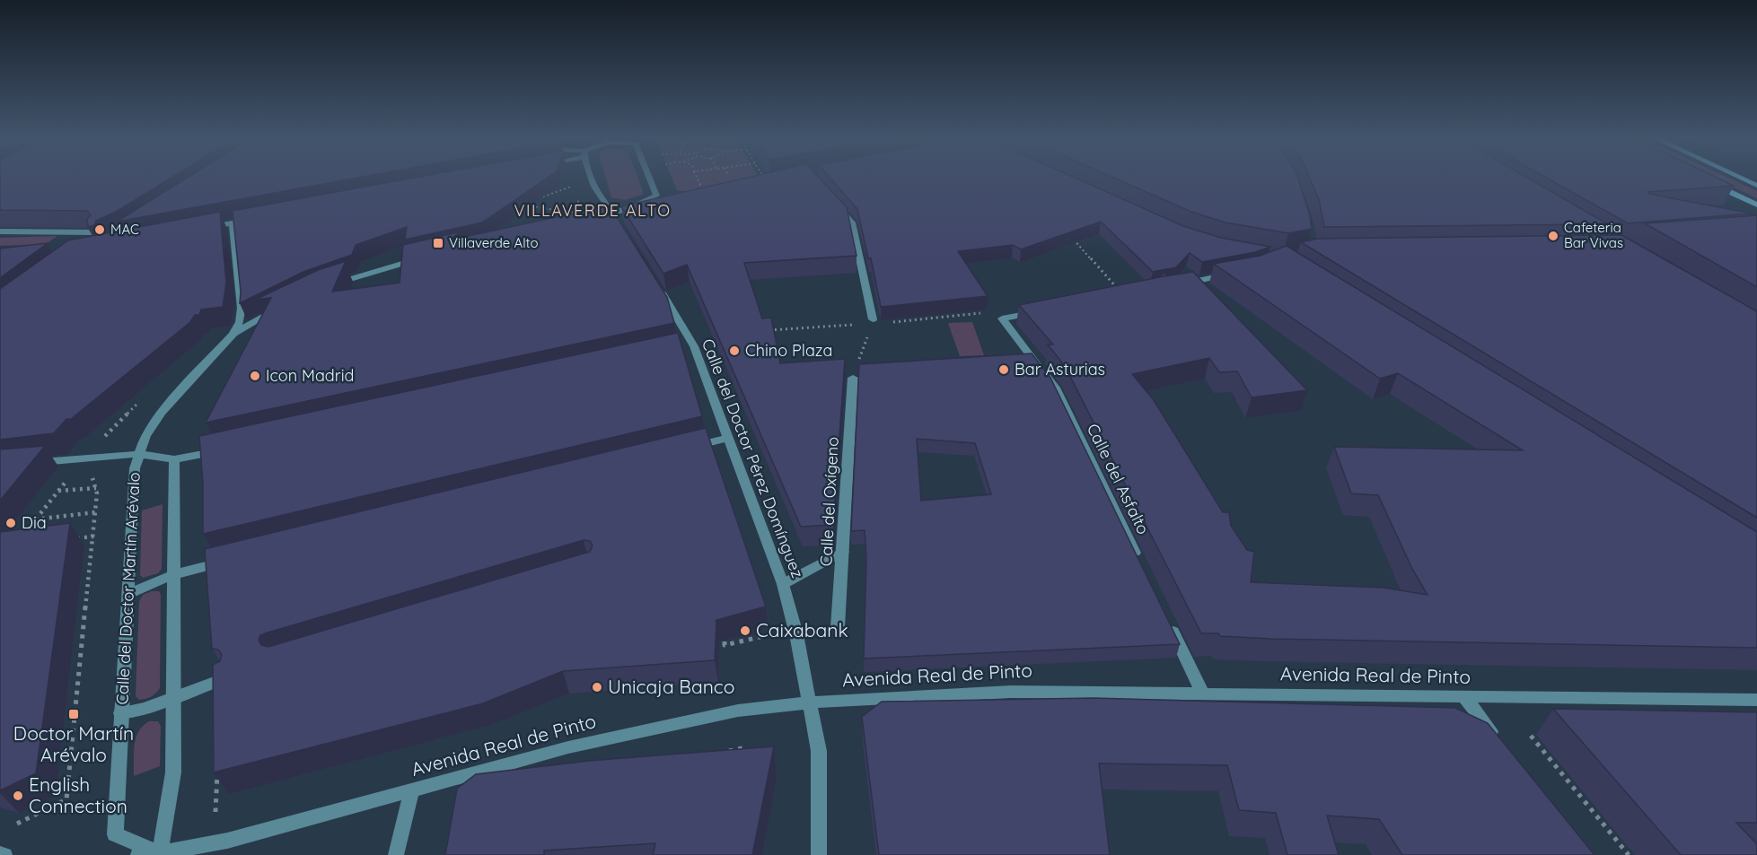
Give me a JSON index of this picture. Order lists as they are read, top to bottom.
{
  "streets": {
    "street": [
      "Calle del Doctor Pérez Domínguez",
      "Calle del Asfalto",
      "Calle del Oxígeno",
      "Calle del Doctor Martín Arévalo",
      "Avenida Real de Pinto"
    ]
  },
  "crossings": [
    ["Calle del Doctor Pérez Domínguez", "Avenida Real de Pinto"],
    ["Calle del Doctor Martín Arévalo", "Avenida Real de Pinto"]
  ],
  "districts": ["VILLAVERDE ALTO"],
  "places": {
    "other": [
      "MAC",
      "Cafeteria Bar Vivas",
      "Chino Plaza",
      "Bar Asturias",
      "Icon Madrid",
      "Dia",
      "Caixabank",
      "Unicaja Banco",
      "English Connection"
    ],
    "transit": ["Villaverde Alto", "Doctor Martín Arévalo"]
  }
}
